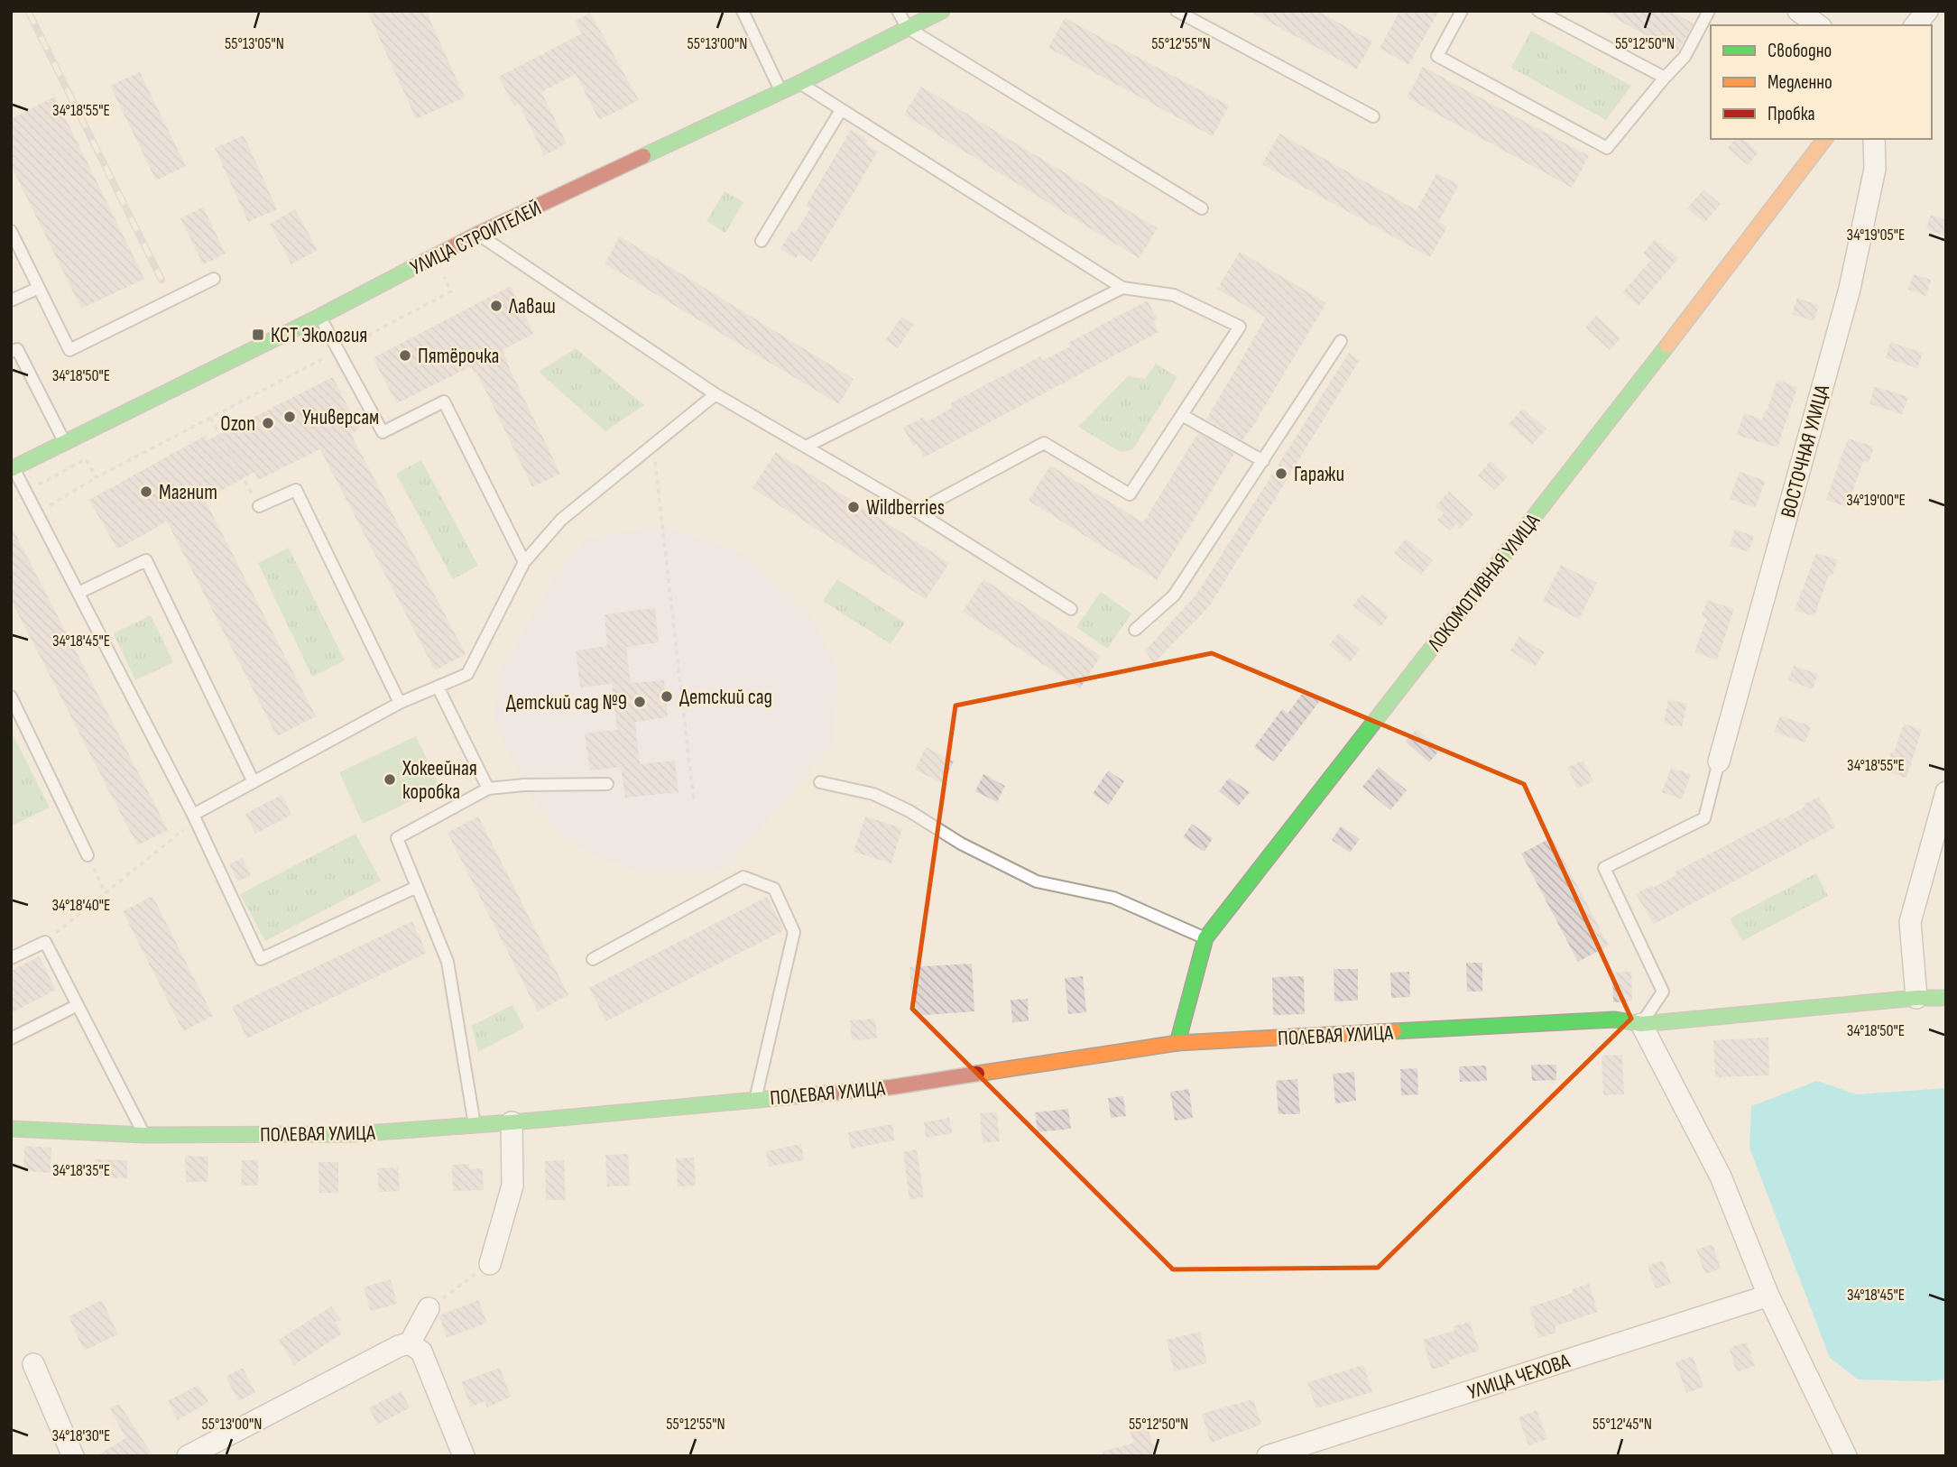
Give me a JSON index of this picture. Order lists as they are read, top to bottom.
{
  "streets": {
    "street": [
      "УЛИЦА СТРОИТЕЛЕЙ",
      "ВОСТОЧНАЯ УЛИЦА",
      "ЛОКОМОТИВНАЯ УЛИЦА",
      "ПОЛЕВАЯ УЛИЦА",
      "УЛИЦА ЧЕХОВА"
    ]
  },
  "crossings": [
    ["ЛОКОМОТИВНАЯ УЛИЦА", "ПОЛЕВАЯ УЛИЦА"]
  ],
  "places": {
    "other": [
      "Лаваш",
      "Пятёрочка",
      "Универсам",
      "Ozon",
      "Гаражи",
      "Магнит",
      "Wildberries",
      "Детский сад",
      "Детский сад №9",
      "Хокеейная коробка"
    ],
    "transit": ["КСТ Экология"]
  },
  "legend": ["Свободно", "Медленно", "Пробка"],
  "coordinates": [
    "55°13'05\"N",
    "55°13'00\"N",
    "55°12'55\"N",
    "55°12'50\"N",
    "34°18'55\"E",
    "34°19'05\"E",
    "34°18'50\"E",
    "34°19'00\"E",
    "34°18'45\"E",
    "34°18'40\"E",
    "34°18'35\"E",
    "55°12'45\"N",
    "34°18'30\"E"
  ]
}
